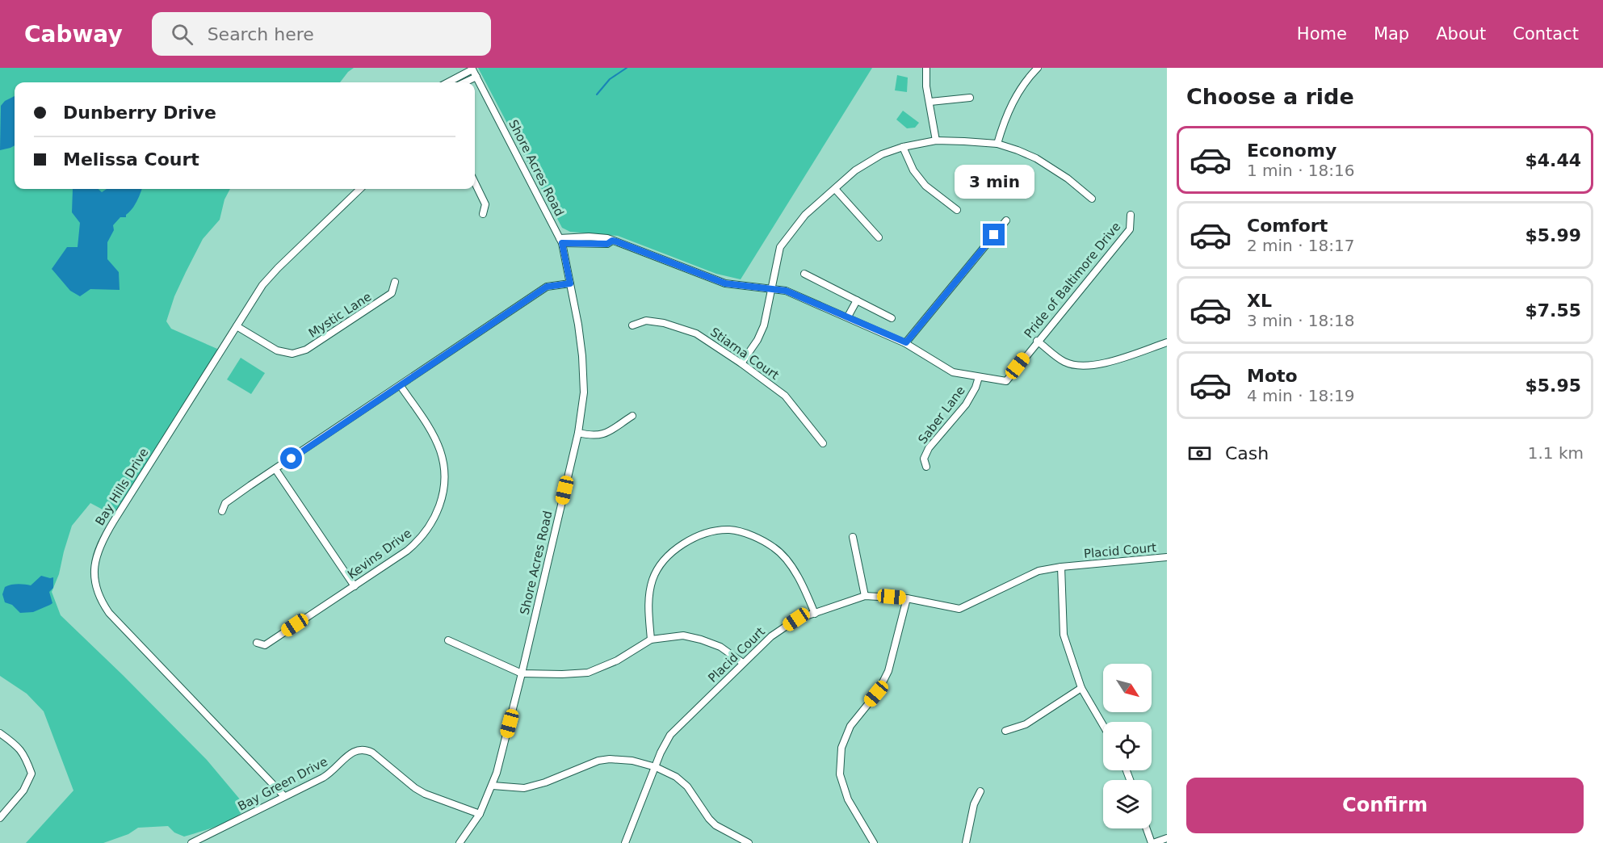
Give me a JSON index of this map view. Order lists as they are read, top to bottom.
{
  "streets": {
    "street": [
      "Shore Acres Road",
      "Pride of Baltimore Drive",
      "Mystic Lane",
      "Stiarna Court",
      "Saber Lane",
      "Bay Hills Drive",
      "Placid Court",
      "Kevins Drive",
      "Bay Green Drive"
    ]
  },
  "crossings": [
    ["Shore Acres Road", "Bay Green Drive"],
    ["Pride of Baltimore Drive", "Saber Lane"],
    ["Mystic Lane", "Bay Hills Drive"],
    ["Bay Hills Drive", "Bay Green Drive"]
  ],
  "north": "bottom right",
  "page": {
    "header": "Cabway",
    "search": "Search here",
    "nav": [
      "Home",
      "Map",
      "About",
      "Contact"
    ],
    "heading": "Choose a ride",
    "banner": ["Dunberry Drive", "Melissa Court"],
    "list": [
      {
        "name": "Economy",
        "note": "1 min · 18:16",
        "value": "$4.44"
      },
      {
        "name": "Comfort",
        "note": "2 min · 18:17",
        "value": "$5.99"
      },
      {
        "name": "XL",
        "note": "3 min · 18:18",
        "value": "$7.55"
      },
      {
        "name": "Moto",
        "note": "4 min · 18:19",
        "value": "$5.95"
      }
    ],
    "bubble": "3 min",
    "pay": ["Cash", "1.1 km"],
    "buttons": "Confirm"
  }
}
